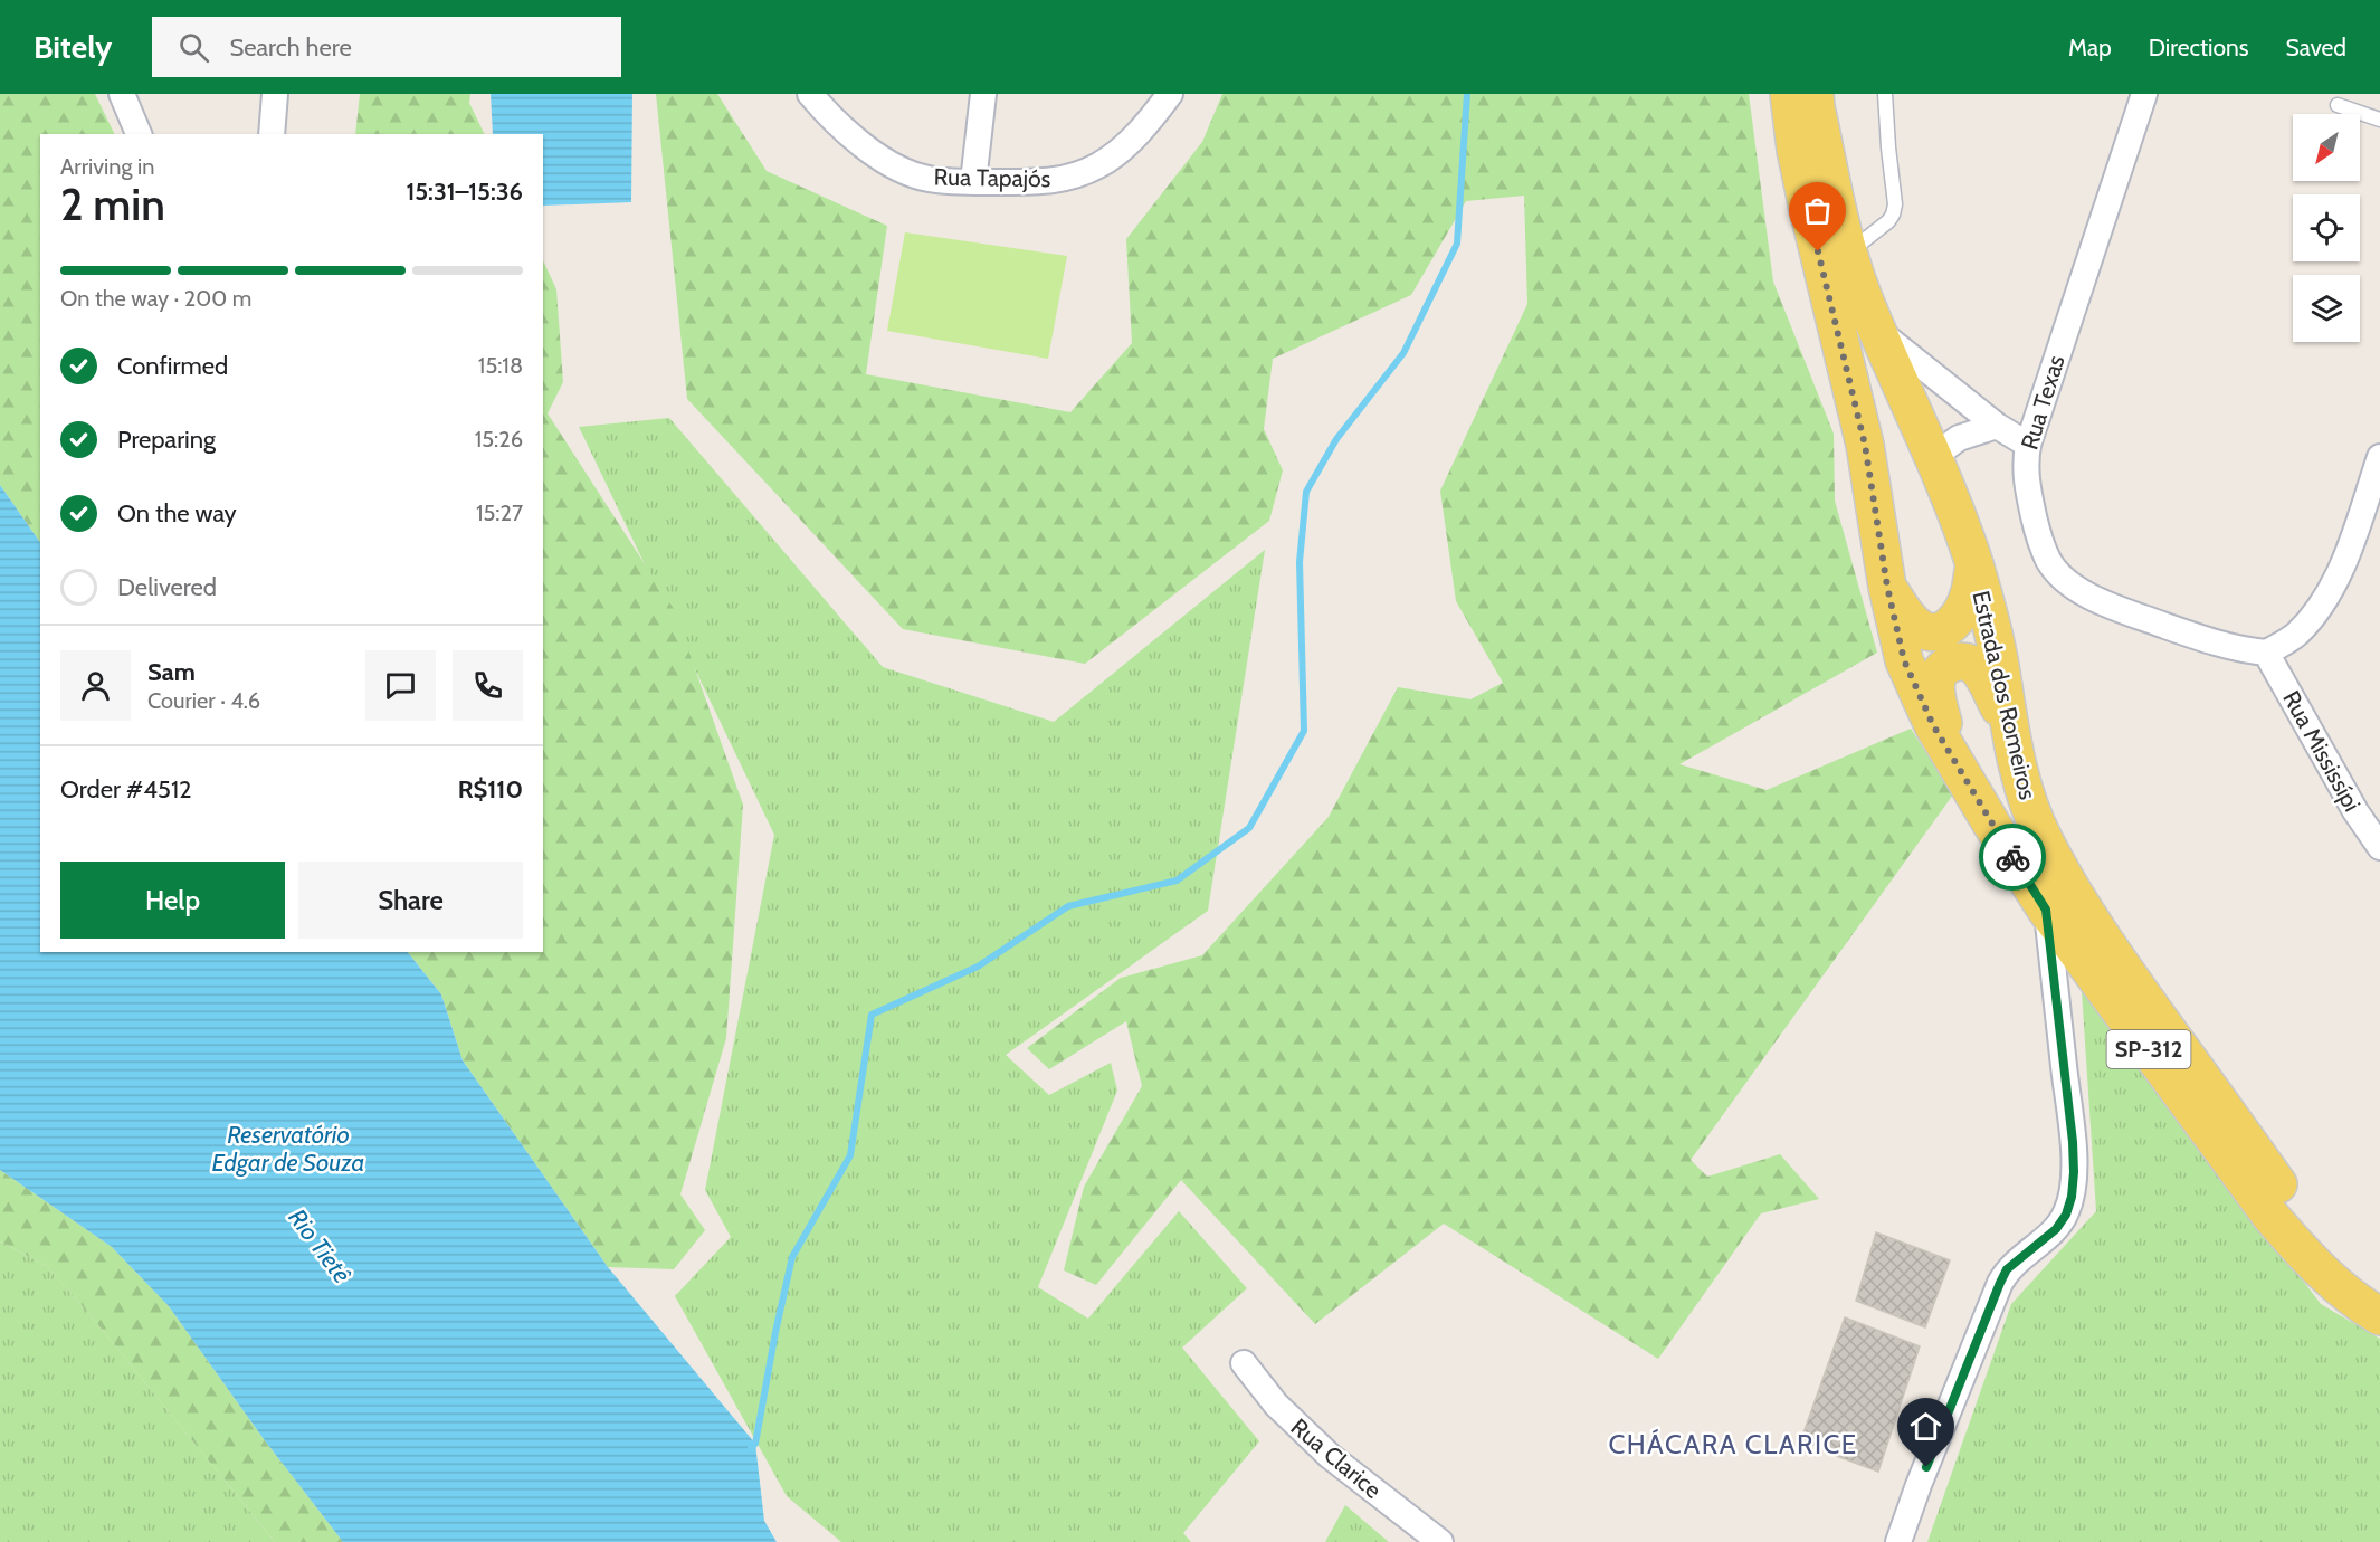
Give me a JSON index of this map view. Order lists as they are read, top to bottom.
{
  "streets": {
    "main road": ["Estrada dos Romeiros", "SP-312"],
    "street": [
      "Rua Tapajós",
      "Rua Texas",
      "Rua Mississípi",
      "Rua Clarice"
    ]
  },
  "crossings": [
    ["Rua Texas", "Rua Mississípi"]
  ],
  "districts": ["CHÁCARA CLARICE"],
  "water": ["Reservatório Edgar de Souza", "Rio Tietê"],
  "north": "bottom left",
  "page": {
    "header": "Bitely",
    "search": "Search here",
    "nav": ["Map", "Directions", "Saved"],
    "heading": ["2 min", "Arriving in", "15:31–15:36"],
    "panel": [
      "Sam",
      "Courier · 4.6",
      "Order #4512",
      "R$110"
    ],
    "bar": "On the way · 200 m",
    "list": [
      ["Confirmed", "15:18"],
      ["Preparing", "15:26"],
      ["On the way", "15:27"],
      "Delivered"
    ],
    "buttons": ["Help", "Share"]
  }
}
